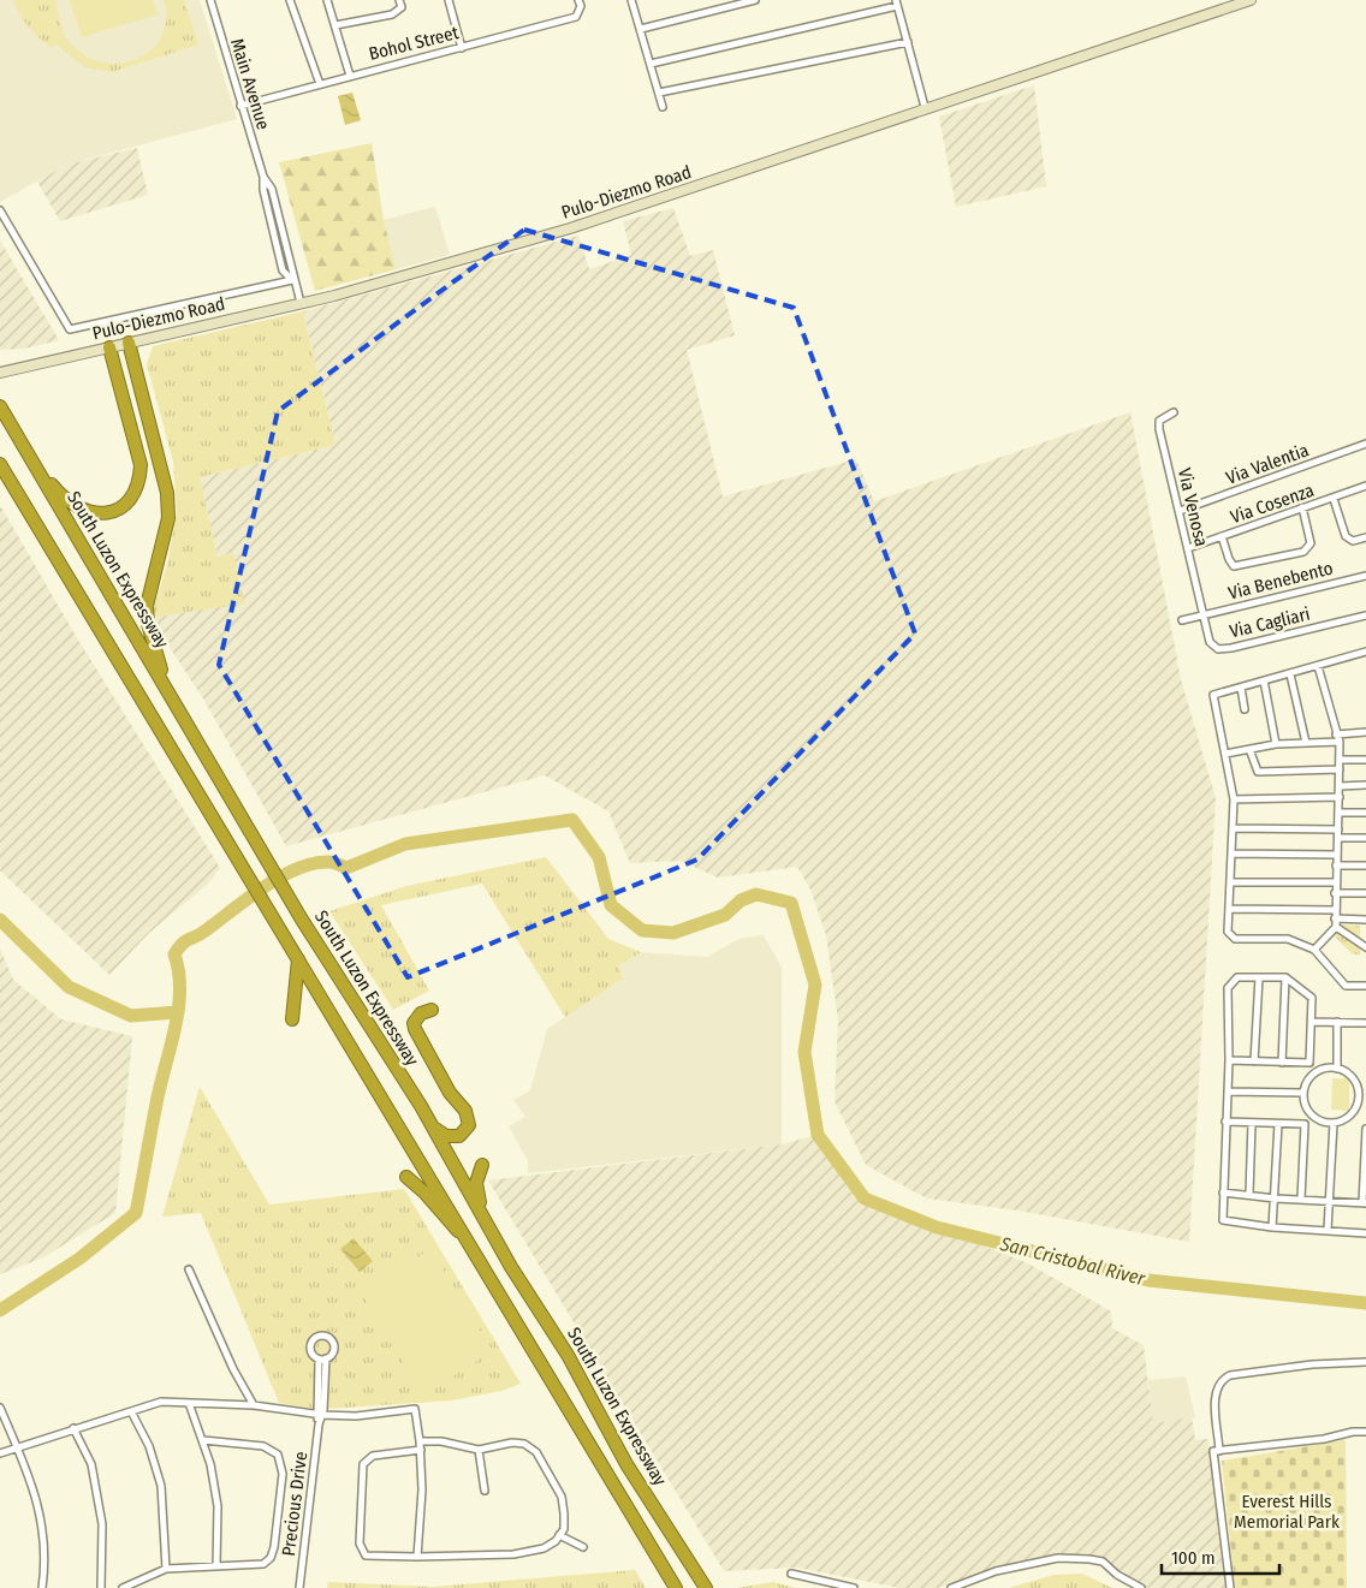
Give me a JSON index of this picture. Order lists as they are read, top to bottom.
{
  "streets": {
    "highway": ["South Luzon Expressway"],
    "main road": ["Pulo-Diezmo Road"],
    "street": [
      "Bohol Street",
      "Main Avenue",
      "Via Valentia",
      "Via Cosenza",
      "Via Venosa",
      "Via Benebento",
      "Via Cagliari",
      "Precious Drive"
    ]
  },
  "crossings": [
    ["Bohol Street", "Main Avenue"],
    ["Main Avenue", "Pulo-Diezmo Road"],
    ["Via Valentia", "Via Venosa"],
    ["Via Cosenza", "Via Venosa"],
    ["Via Venosa", "Via Benebento"],
    ["Via Venosa", "Via Cagliari"],
    ["Via Benebento", "Via Cagliari"]
  ],
  "water": ["San Cristobal River"],
  "parks": ["Everest Hills Memorial Park"],
  "scale_bar": "100 m"
}
